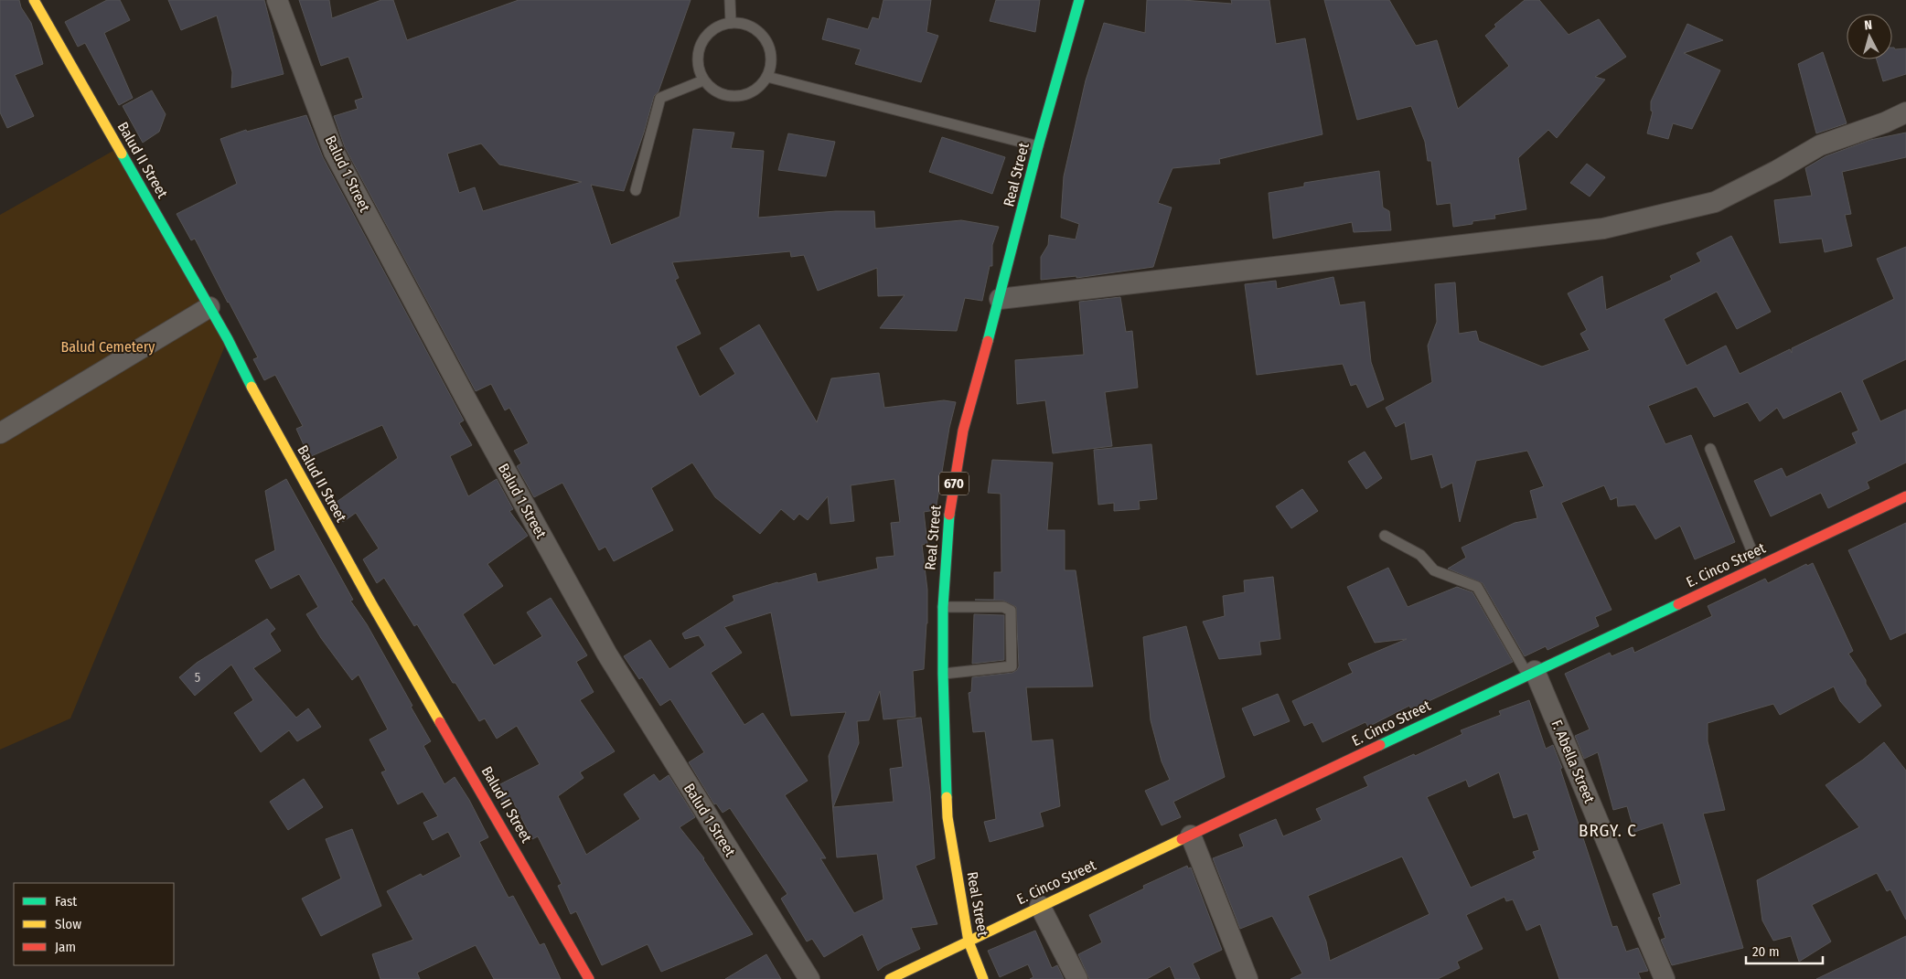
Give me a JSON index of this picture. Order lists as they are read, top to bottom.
{
  "streets": {
    "street": [
      "Balud II Street",
      "Balud 1 Street",
      "Real Street",
      "670",
      "E. Cinco Street",
      "F. Abella Street"
    ]
  },
  "crossings": [
    ["Real Street", "E. Cinco Street"],
    ["E. Cinco Street", "F. Abella Street"]
  ],
  "districts": ["BRGY. C"],
  "parks": ["Balud Cemetery"],
  "house_numbers": ["5"],
  "legend": ["Fast", "Slow", "Jam"],
  "scale_bar": "20 m",
  "north": "top"
}
